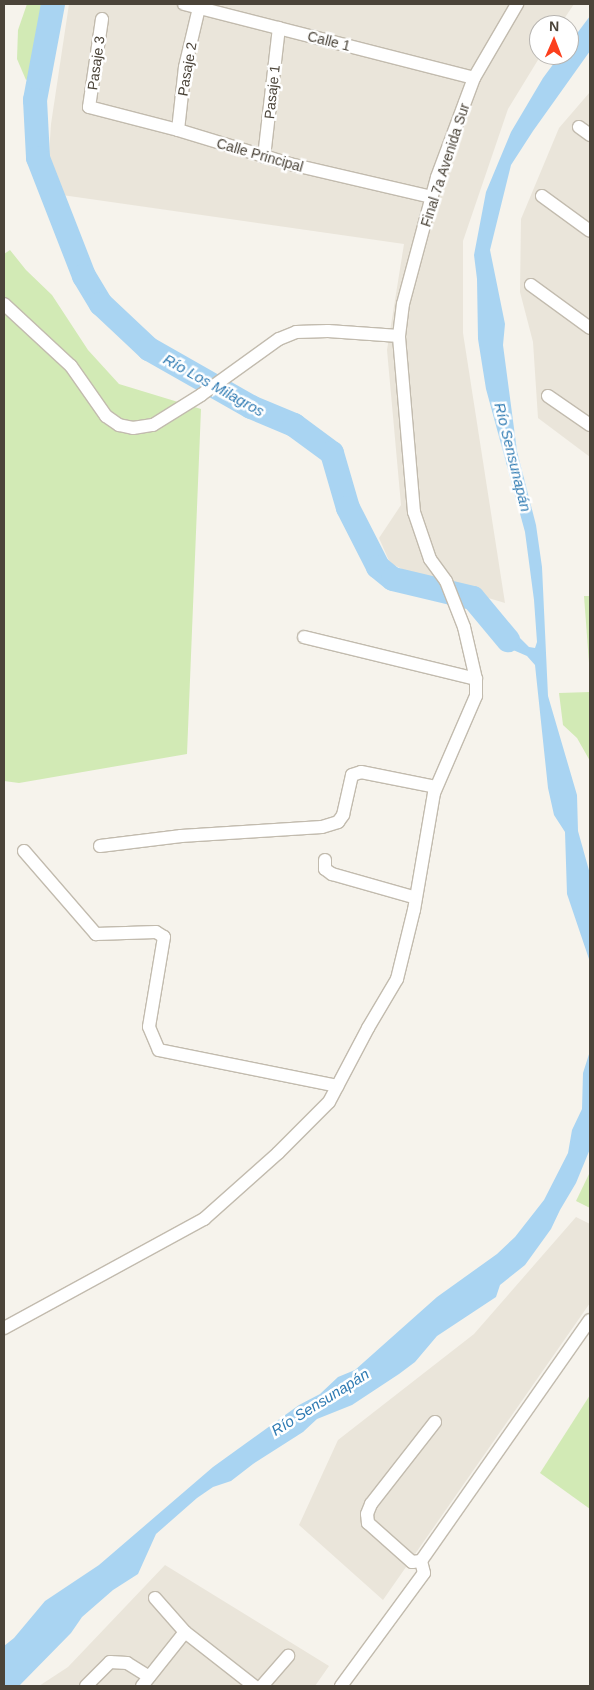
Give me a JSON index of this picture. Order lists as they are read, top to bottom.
{
  "streets": {
    "street": [
      "Calle 1",
      "Pasaje 3",
      "Pasaje 2",
      "Pasaje 1",
      "Calle Principal",
      "Final 7a Avenida Sur"
    ]
  },
  "crossings": [
    ["Calle 1", "Pasaje 2"],
    ["Calle 1", "Pasaje 1"],
    ["Calle 1", "Final 7a Avenida Sur"],
    ["Pasaje 3", "Calle Principal"],
    ["Pasaje 2", "Calle Principal"],
    ["Pasaje 1", "Calle Principal"],
    ["Calle Principal", "Final 7a Avenida Sur"]
  ],
  "water": ["Río Los Milagros", "Río Sensunapán"],
  "north": "top"
}
